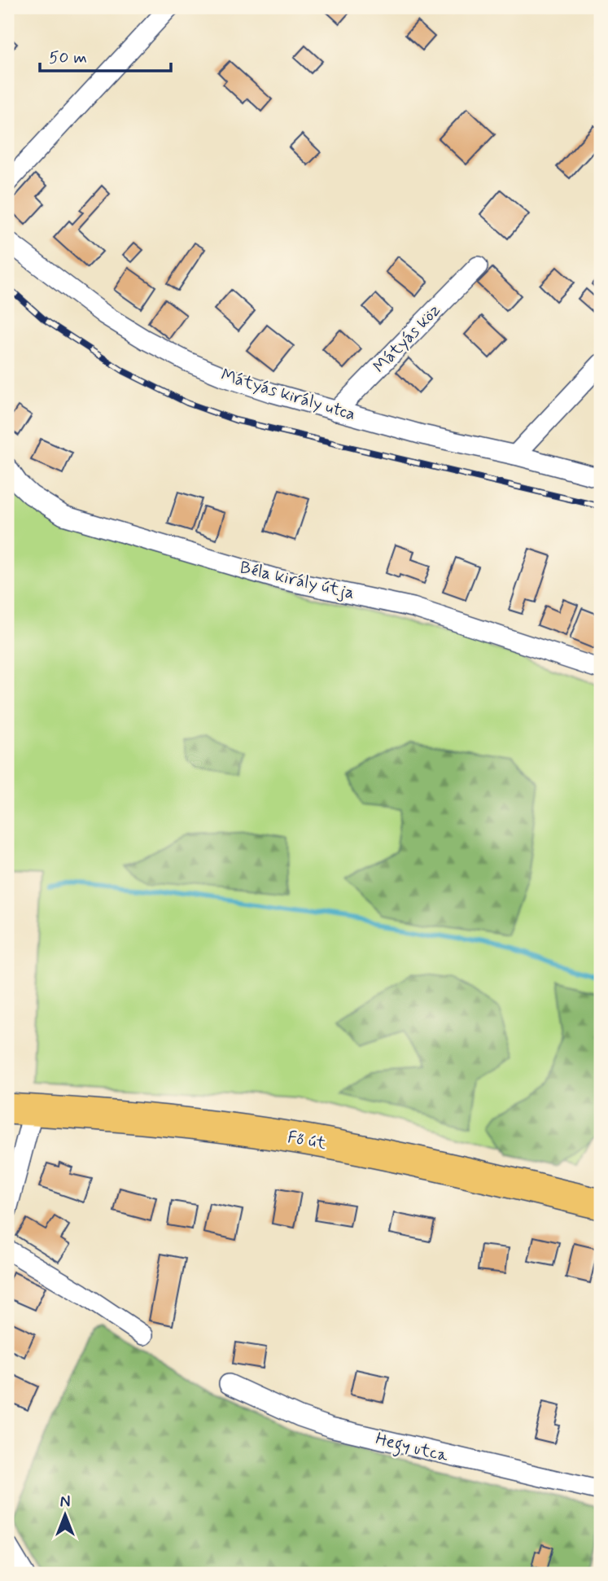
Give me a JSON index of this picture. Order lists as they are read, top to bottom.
{
  "streets": {
    "main road": ["Fő út"],
    "street": [
      "Mátyás köz",
      "Mátyás király utca",
      "Béla király útja",
      "Hegy utca"
    ]
  },
  "crossings": [
    ["Mátyás köz", "Mátyás király utca"]
  ],
  "scale_bar": "50 m",
  "north": "top"
}
